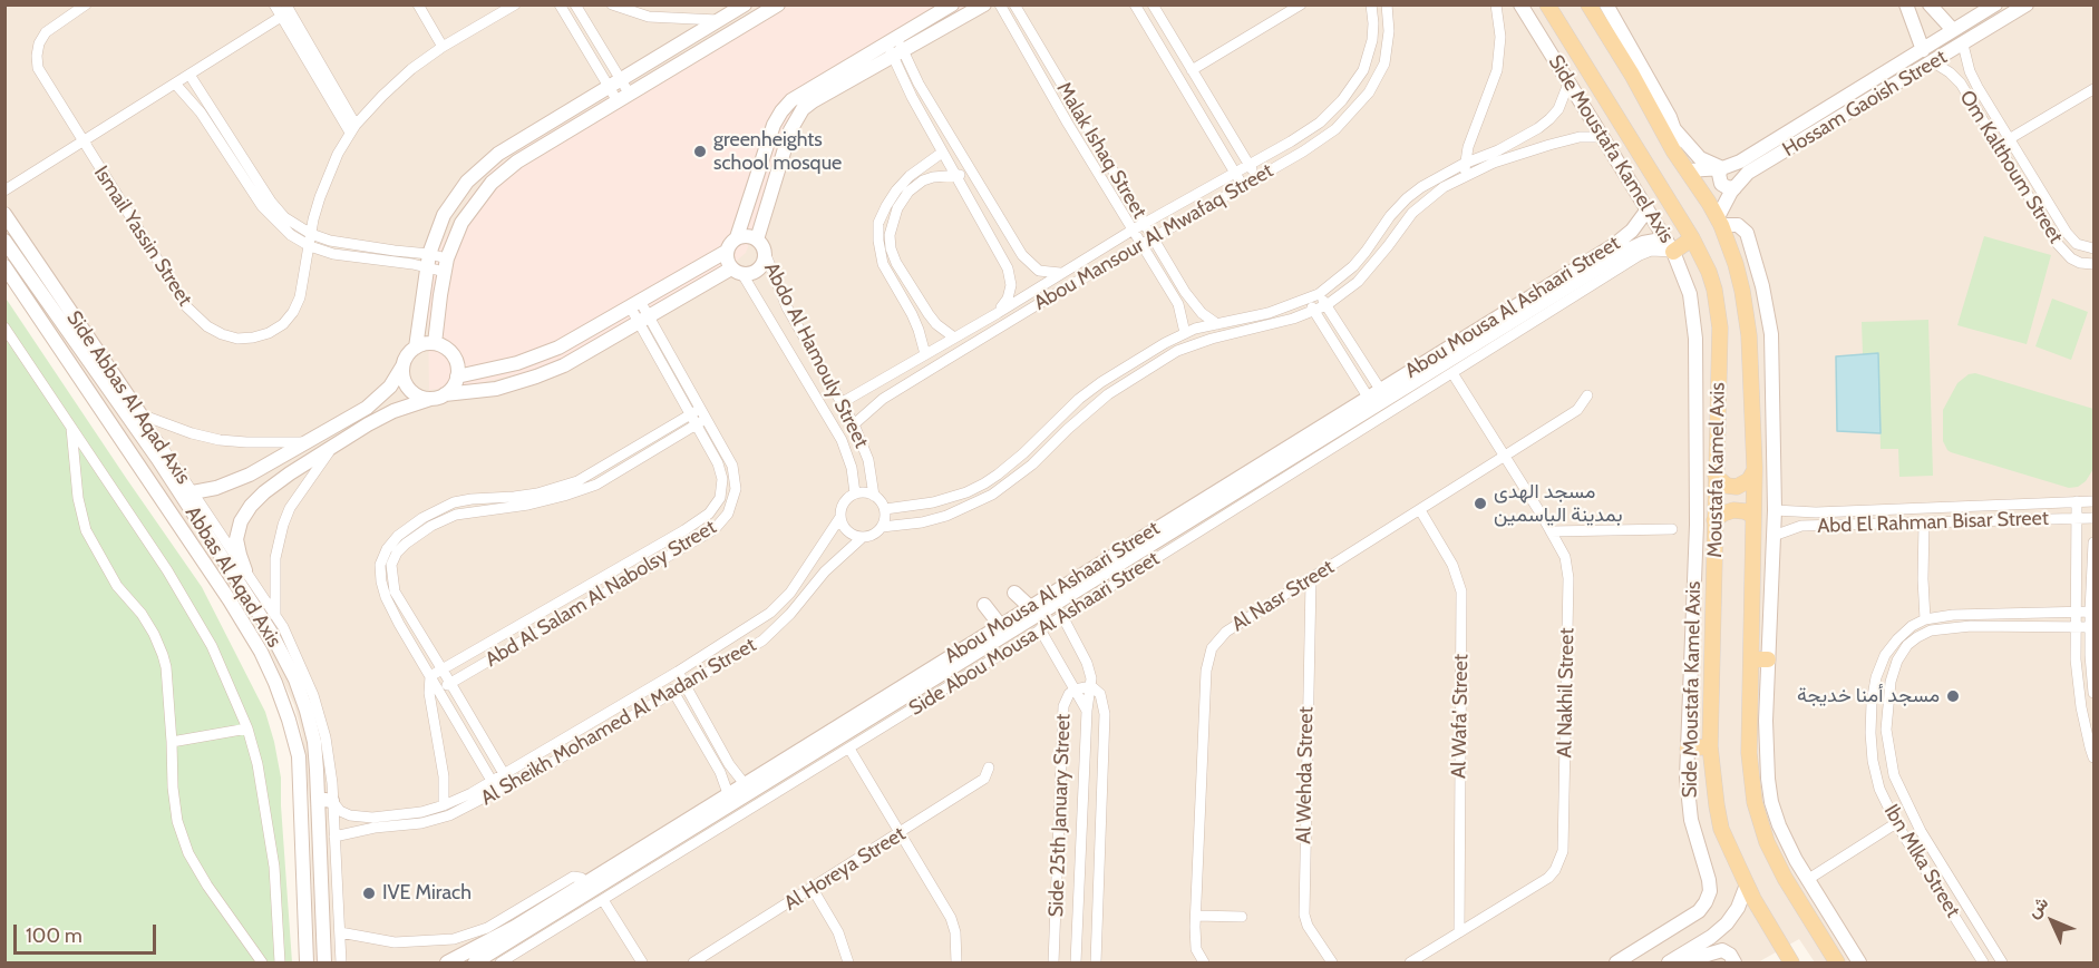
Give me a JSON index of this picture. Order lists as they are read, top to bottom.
{
  "streets": {
    "main road": ["Moustafa Kamel Axis"],
    "street": [
      "Hossam Gaoish Street",
      "Side Moustafa Kamel Axis",
      "Malak Ishaq Street",
      "Om Kalthoum Street",
      "Ismail Yassin Street",
      "Abou Mansour Al Mwafaq Street",
      "Abou Mousa Al Ashaari Street",
      "Abdo Al Hamouly Street",
      "Side Abbas Al Aqad Axis",
      "Abd El Rahman Bisar Street",
      "Abbas Al Aqad Axis",
      "Abd Al Salam Al Nabolsy Street",
      "Al Nasr Street",
      "Side Abou Mousa Al Ashaari Street",
      "Al Nakhil Street",
      "Al Wafa' Street",
      "Al Sheikh Mohamed Al Madani Street",
      "Al Wehda Street",
      "Side 25th January Street",
      "Ibn Mlka Street",
      "Al Horeya Street"
    ]
  },
  "crossings": [
    ["Hossam Gaoish Street", "Om Kalthoum Street"],
    ["Hossam Gaoish Street", "Moustafa Kamel Axis"],
    ["Side Moustafa Kamel Axis", "Abou Mousa Al Ashaari Street"],
    ["Side Moustafa Kamel Axis", "Side Abou Mousa Al Ashaari Street"],
    ["Malak Ishaq Street", "Abou Mansour Al Mwafaq Street"],
    ["Abou Mansour Al Mwafaq Street", "Abdo Al Hamouly Street"],
    ["Abou Mousa Al Ashaari Street", "Side Abou Mousa Al Ashaari Street"],
    ["Abdo Al Hamouly Street", "Al Sheikh Mohamed Al Madani Street"],
    ["Side Abbas Al Aqad Axis", "Abbas Al Aqad Axis"],
    ["Side Abbas Al Aqad Axis", "Side Abou Mousa Al Ashaari Street"],
    ["Side Abbas Al Aqad Axis", "Al Sheikh Mohamed Al Madani Street"],
    ["Abbas Al Aqad Axis", "Al Sheikh Mohamed Al Madani Street"],
    ["Al Nasr Street", "Al Nakhil Street"],
    ["Al Nasr Street", "Al Wafa' Street"],
    ["Al Nasr Street", "Al Wehda Street"],
    ["Side Abou Mousa Al Ashaari Street", "Al Nakhil Street"],
    ["Al Nakhil Street", "Al Wafa' Street"]
  ],
  "places": [
    "greenheights school mosque",
    "مسجد الهدى بمدينة الياسمين",
    "مسجد أمنا خديجة",
    "IVE Mirach"
  ],
  "scale_bar": "100 m",
  "north": "top left"
}
